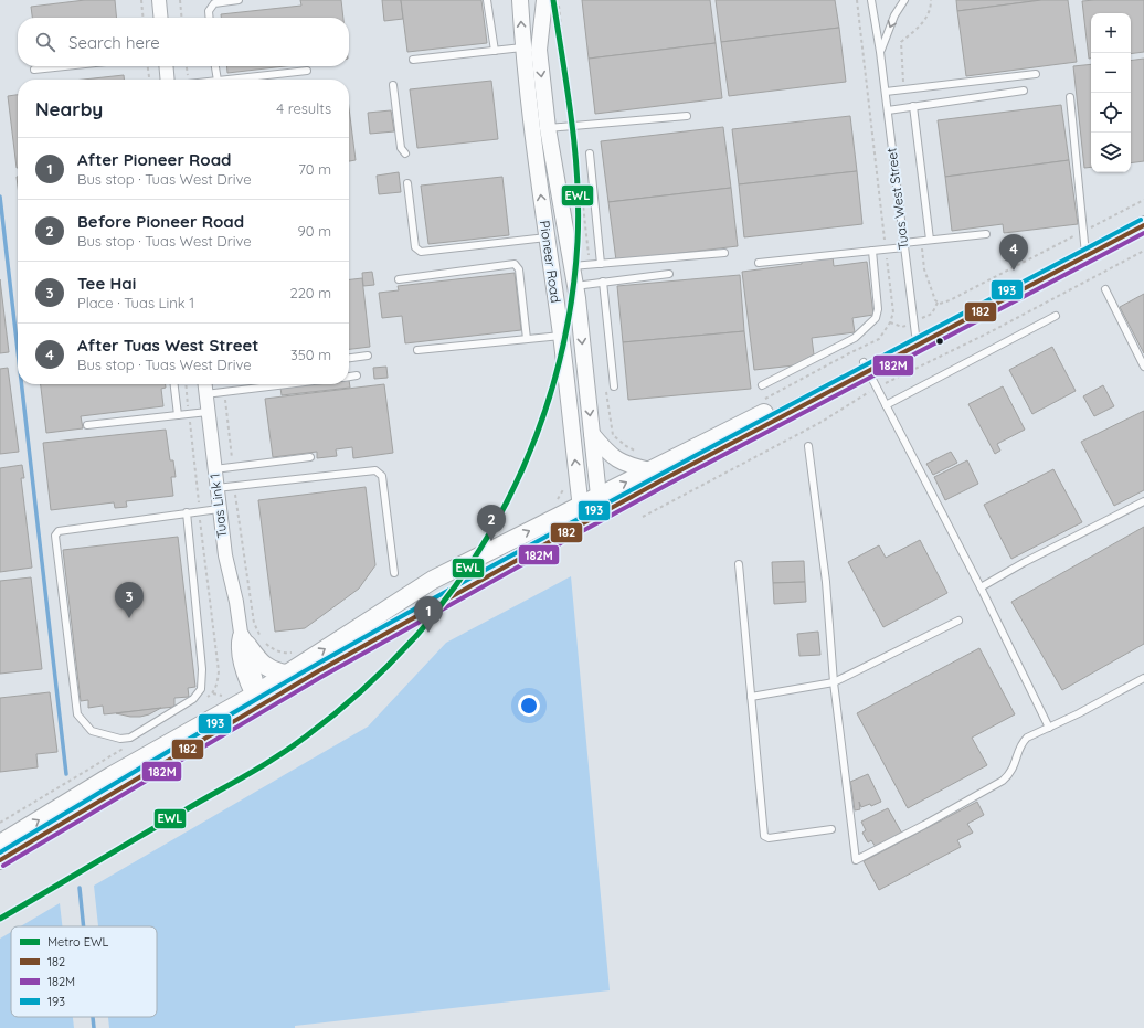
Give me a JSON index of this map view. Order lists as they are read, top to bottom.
{
  "streets": {
    "street": ["Pioneer Road", "Tuas Link 1"],
    "lane": ["Tuas West Street"]
  },
  "lines": [
    "metro line EWL",
    "transit line 193",
    "transit line 182",
    "transit line 182M"
  ],
  "legend": [
    "Metro EWL",
    "182",
    "182M",
    "193"
  ],
  "page": {
    "map_buttons": ["+", "−"],
    "search": "Search here",
    "heading": ["Nearby", "4 results"],
    "list": [
      {
        "mark": "1",
        "name": "After Pioneer Road",
        "note": "Bus stop · Tuas West Drive",
        "value": "70 m"
      },
      {
        "mark": "2",
        "name": "Before Pioneer Road",
        "note": "Bus stop · Tuas West Drive",
        "value": "90 m"
      },
      {
        "mark": "3",
        "name": "Tee Hai",
        "note": "Place · Tuas Link 1",
        "value": "220 m"
      },
      {
        "mark": "4",
        "name": "After Tuas West Street",
        "note": "Bus stop · Tuas West Drive",
        "value": "350 m"
      }
    ],
    "pins": [
      "4",
      "2",
      "3",
      "1"
    ]
  }
}
